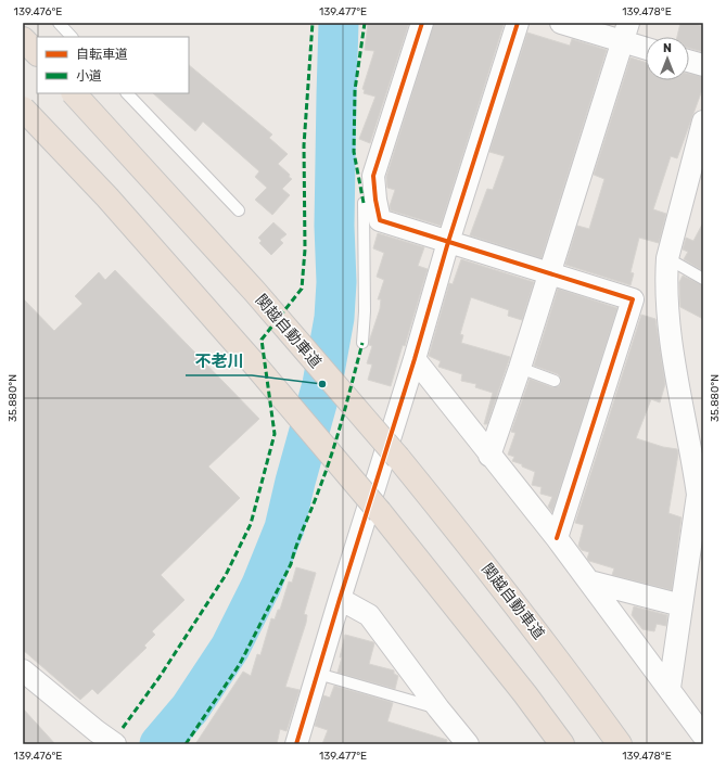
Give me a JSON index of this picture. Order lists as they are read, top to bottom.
{
  "streets": {
    "highway": ["関越自動車道"]
  },
  "places": ["不老川"],
  "legend": ["自転車道", "小道"],
  "north": "top",
  "coordinates": [
    "139.476°E",
    "139.477°E",
    "139.478°E",
    "35.880°N"
  ]
}
